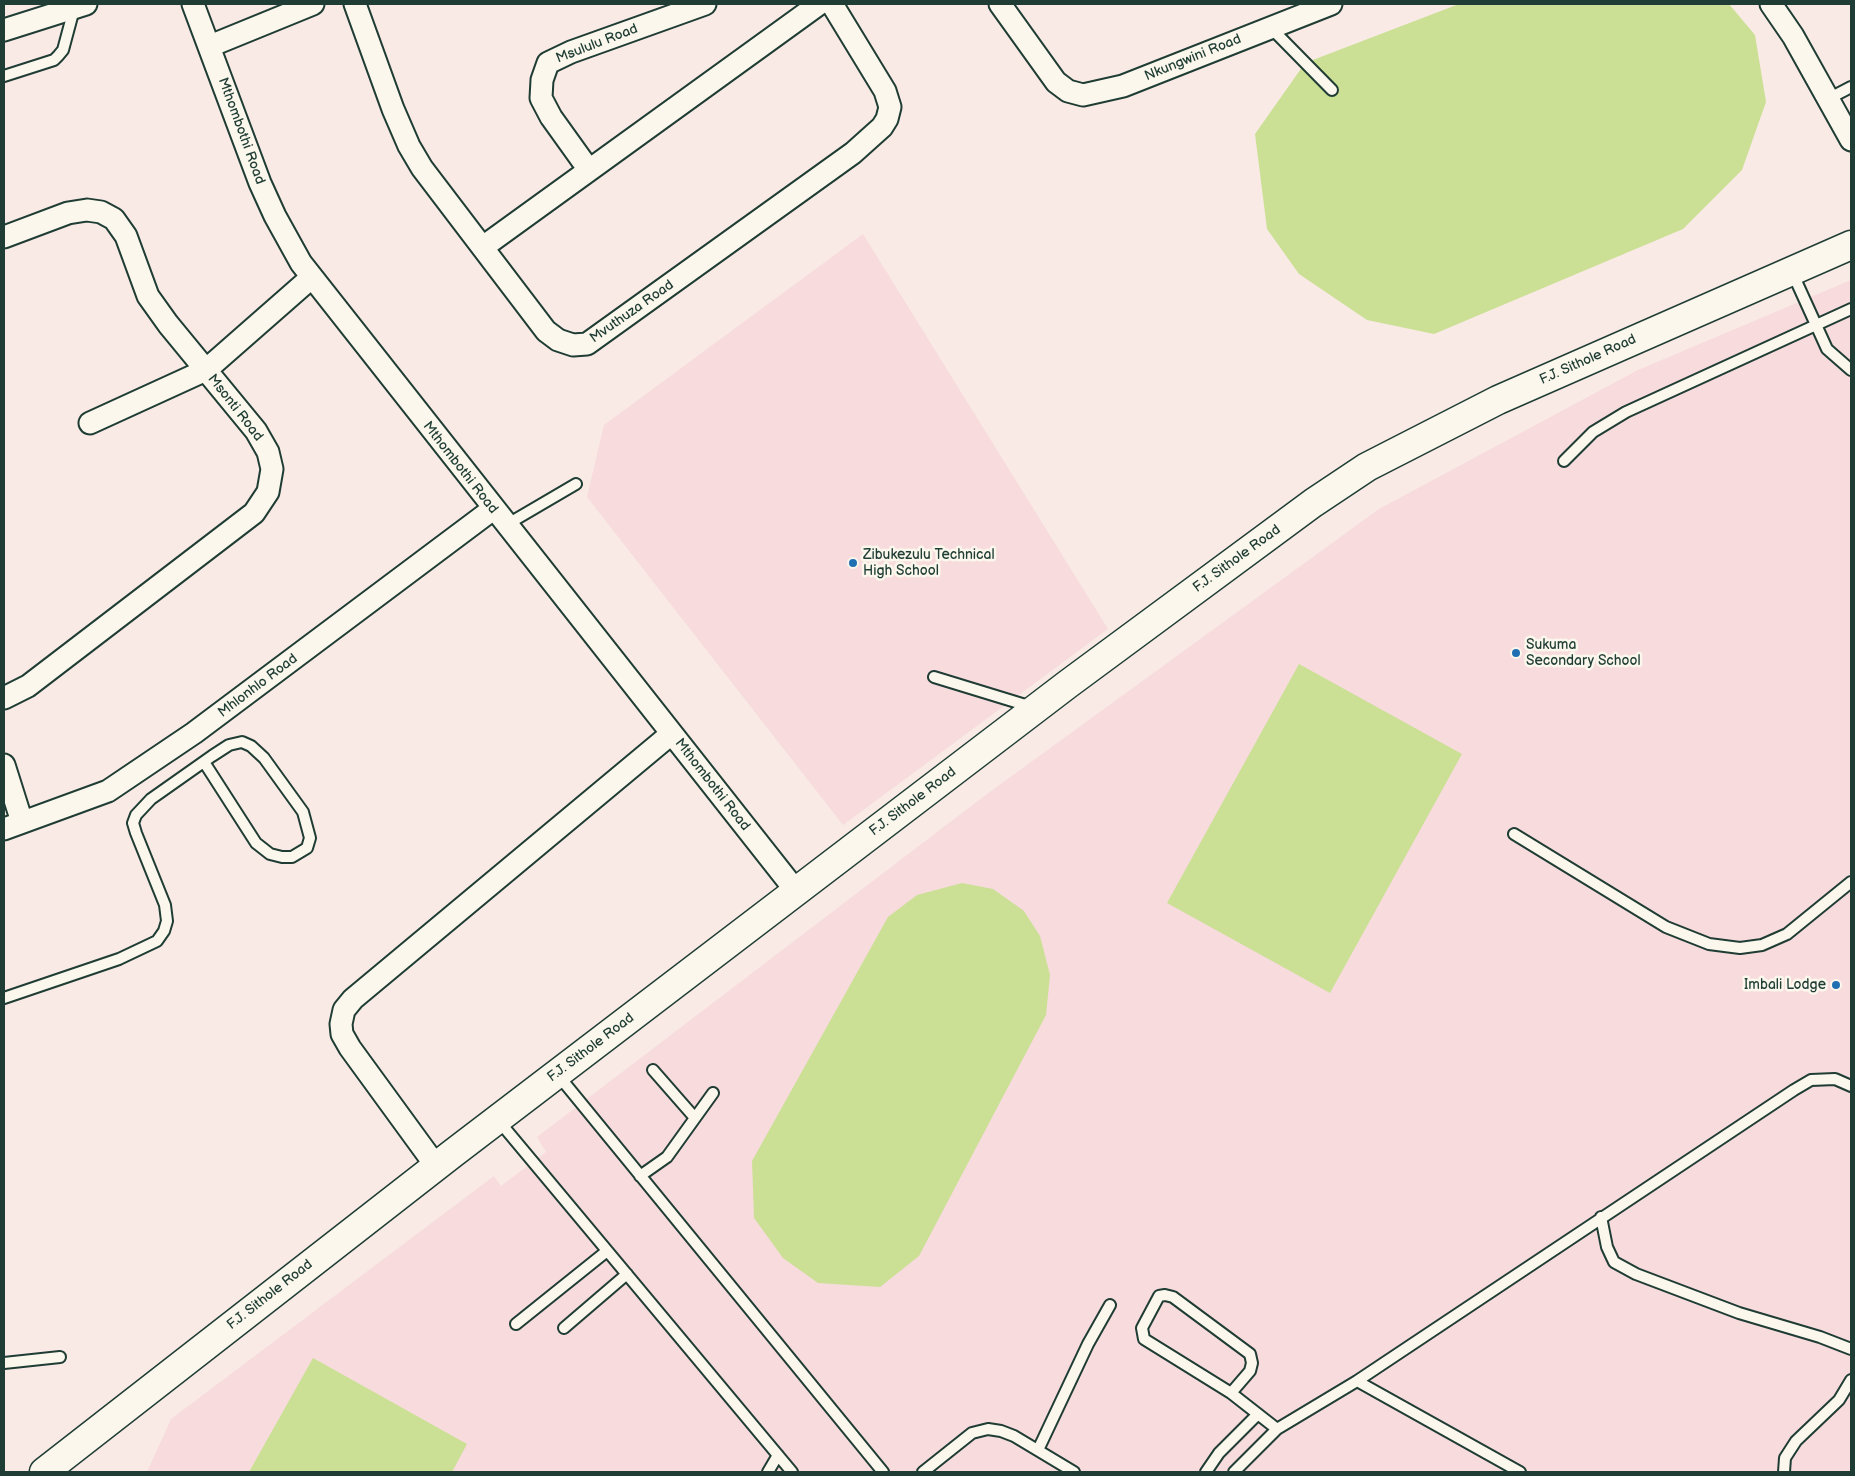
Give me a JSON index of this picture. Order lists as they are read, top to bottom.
{
  "streets": {
    "street": [
      "Msululu Road",
      "Nkungwini Road",
      "Mthombothi Road",
      "Mvuthuza Road",
      "F.J. Sithole Road",
      "Msonti Road",
      "Mhlonhlo Road"
    ]
  },
  "crossings": [
    ["Mthombothi Road", "F.J. Sithole Road"],
    ["Mthombothi Road", "Mhlonhlo Road"]
  ],
  "places": ["Zibukezulu Technical High School", "Sukuma Secondary School", "Imbali Lodge"]
}
